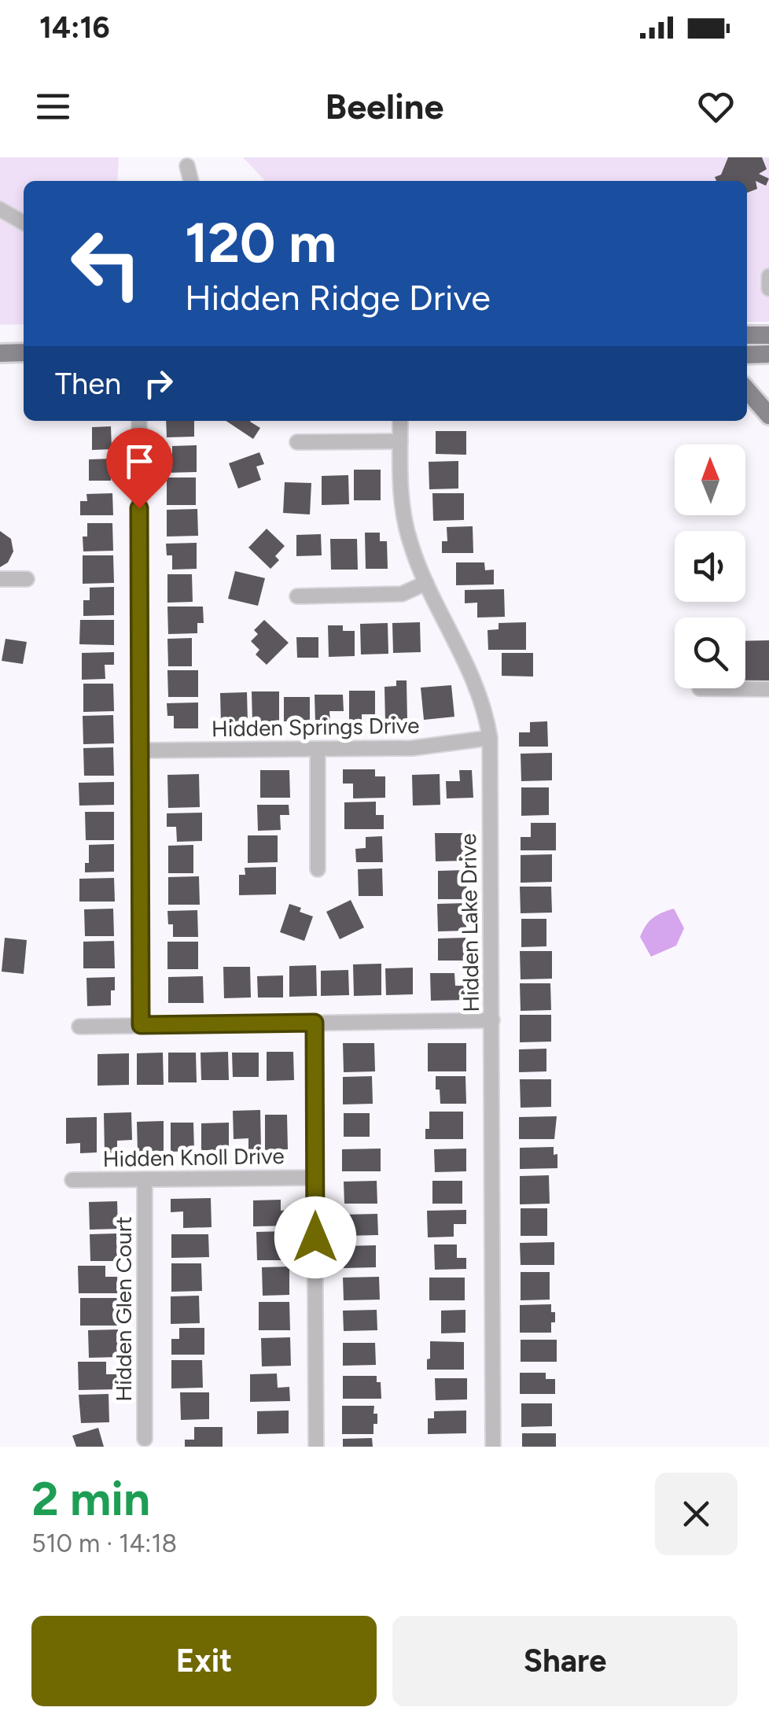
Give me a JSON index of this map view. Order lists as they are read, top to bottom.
{
  "streets": {
    "street": [
      "Hidden Springs Drive",
      "Hidden Lake Drive",
      "Hidden Knoll Drive",
      "Hidden Glen Court"
    ]
  },
  "crossings": [
    ["Hidden Springs Drive", "Hidden Lake Drive"],
    ["Hidden Knoll Drive", "Hidden Glen Court"]
  ],
  "north": "top",
  "page": {
    "status": "14:16",
    "header": "Beeline",
    "turn": ["120 m", "Hidden Ridge Drive"],
    "then": "Then",
    "heading": ["2 min", "510 m · 14:18"],
    "buttons": ["Exit", "Share"]
  }
}
